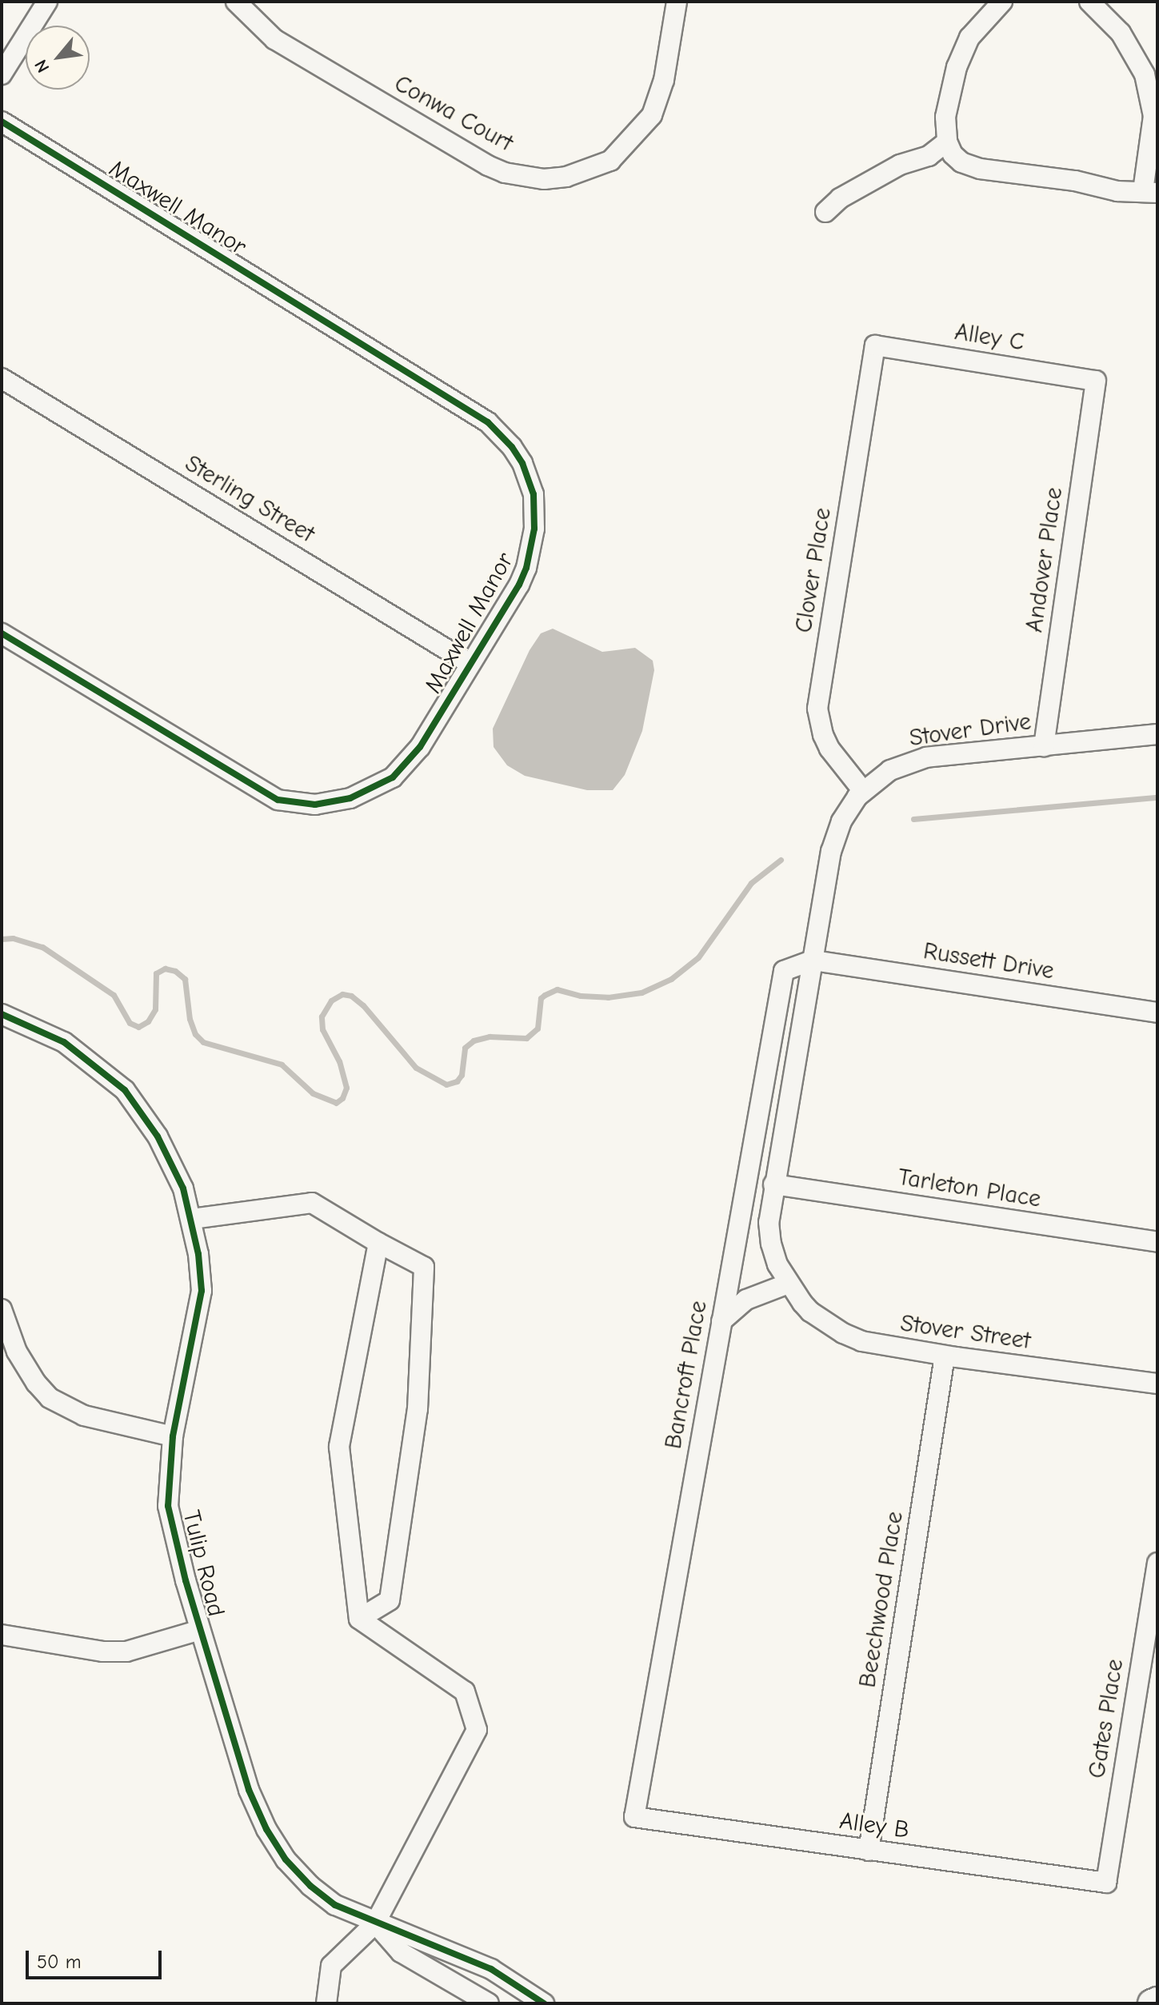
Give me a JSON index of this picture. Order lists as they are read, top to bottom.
{
  "streets": {
    "street": [
      "Conwa Court",
      "Maxwell Manor",
      "Alley C",
      "Sterling Street",
      "Andover Place",
      "Clover Place",
      "Stover Drive",
      "Russett Drive",
      "Tarleton Place",
      "Stover Street",
      "Bancroft Place",
      "Tulip Road",
      "Beechwood Place",
      "Gates Place",
      "Alley B"
    ]
  },
  "crossings": [
    ["Maxwell Manor", "Sterling Street"],
    ["Alley C", "Andover Place"],
    ["Alley C", "Clover Place"],
    ["Andover Place", "Stover Drive"],
    ["Clover Place", "Stover Drive"],
    ["Stover Drive", "Russett Drive"],
    ["Stover Drive", "Stover Street"],
    ["Stover Drive", "Bancroft Place"],
    ["Russett Drive", "Stover Street"],
    ["Russett Drive", "Bancroft Place"],
    ["Tarleton Place", "Stover Street"],
    ["Stover Street", "Bancroft Place"],
    ["Stover Street", "Beechwood Place"],
    ["Bancroft Place", "Alley B"],
    ["Beechwood Place", "Alley B"],
    ["Gates Place", "Alley B"]
  ],
  "scale_bar": "50 m",
  "north": "bottom left"
}
